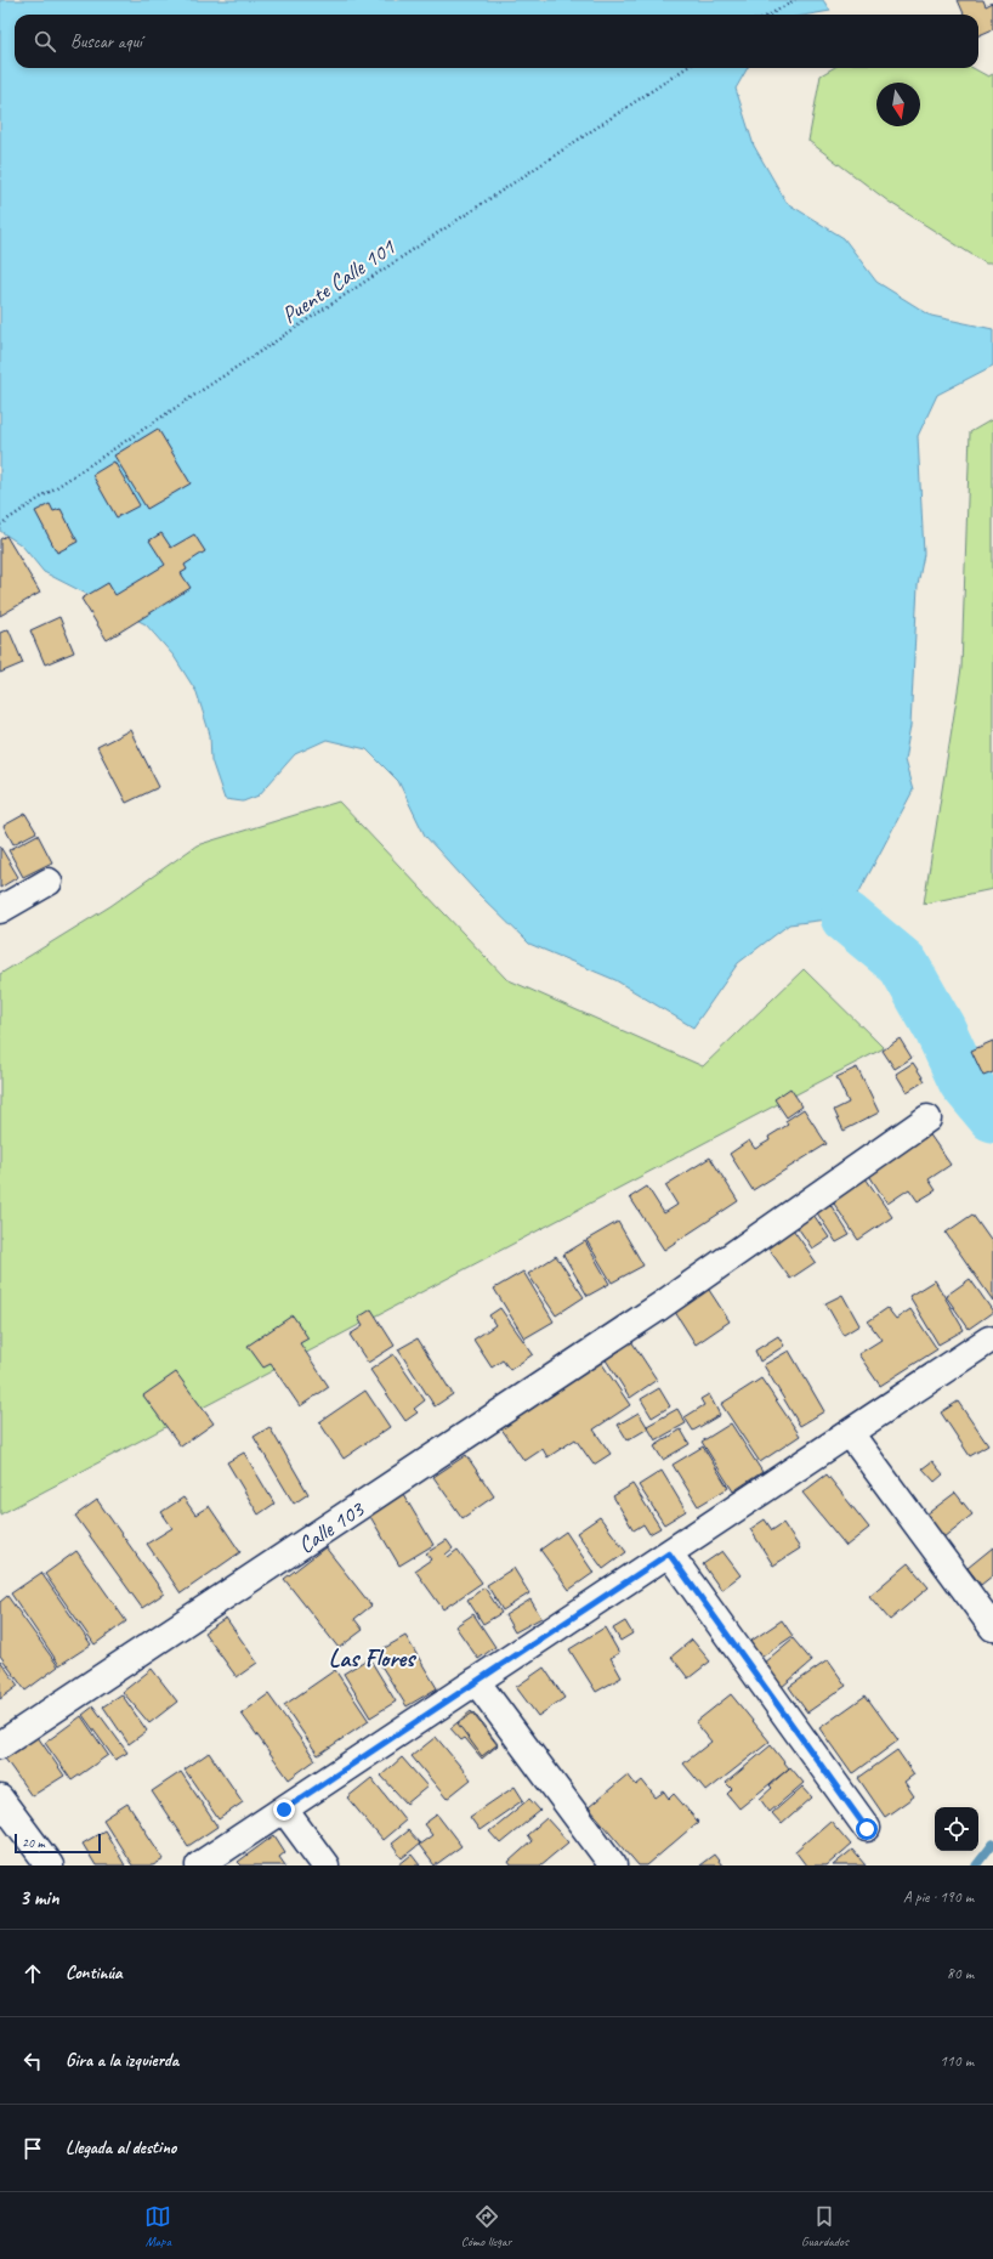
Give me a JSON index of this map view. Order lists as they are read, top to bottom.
{
  "streets": {
    "street": ["Calle 103"],
    "path": ["Puente Calle 101"]
  },
  "districts": ["Las Flores"],
  "scale_bar": "20 m",
  "north": "bottom",
  "page": {
    "search": "Buscar aquí",
    "scale": "20 m",
    "heading": ["3 min", "A pie · 190 m"],
    "list": [
      ["Continúa", "80 m"],
      ["Gira a la izquierda", "110 m"],
      "Llegada al destino"
    ],
    "nav": ["Mapa", "Cómo llegar", "Guardados"]
  }
}
